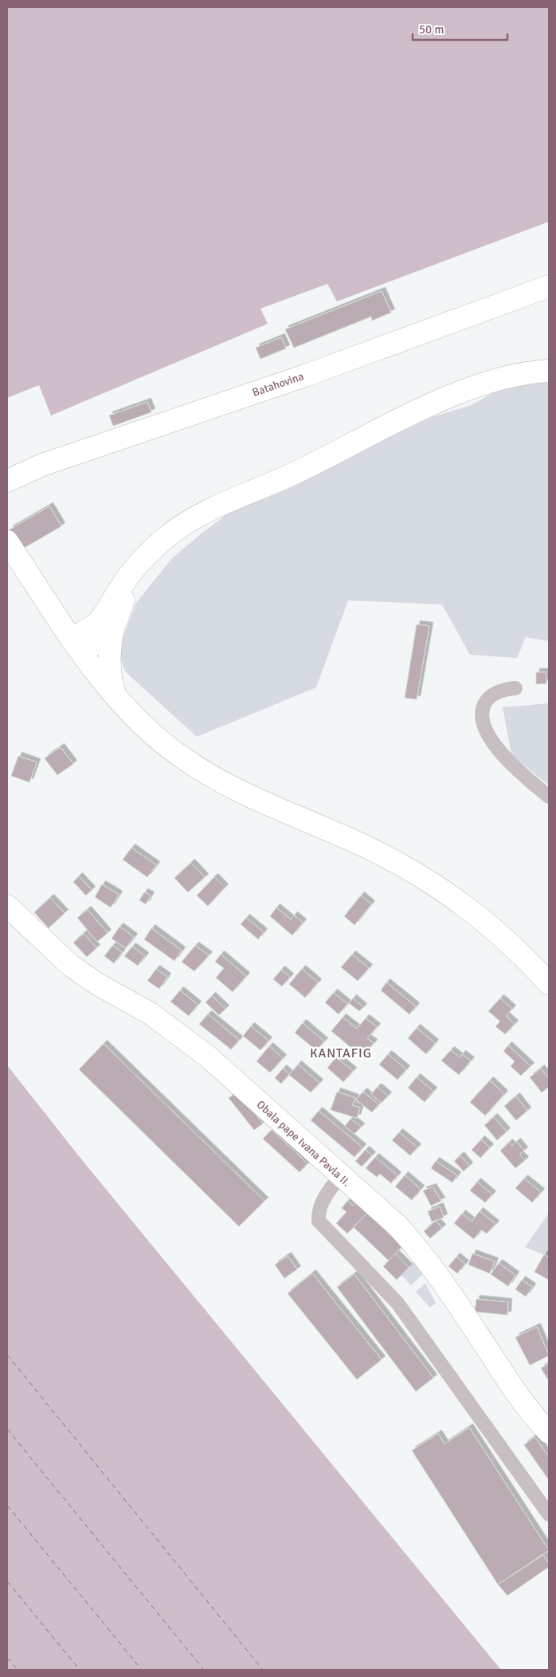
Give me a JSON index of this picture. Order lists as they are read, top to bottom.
{
  "streets": {
    "main road": ["Batahovina", "Obala pape Ivana Pavla II."]
  },
  "districts": ["KANTAFIG"],
  "scale_bar": "50 m"
}
